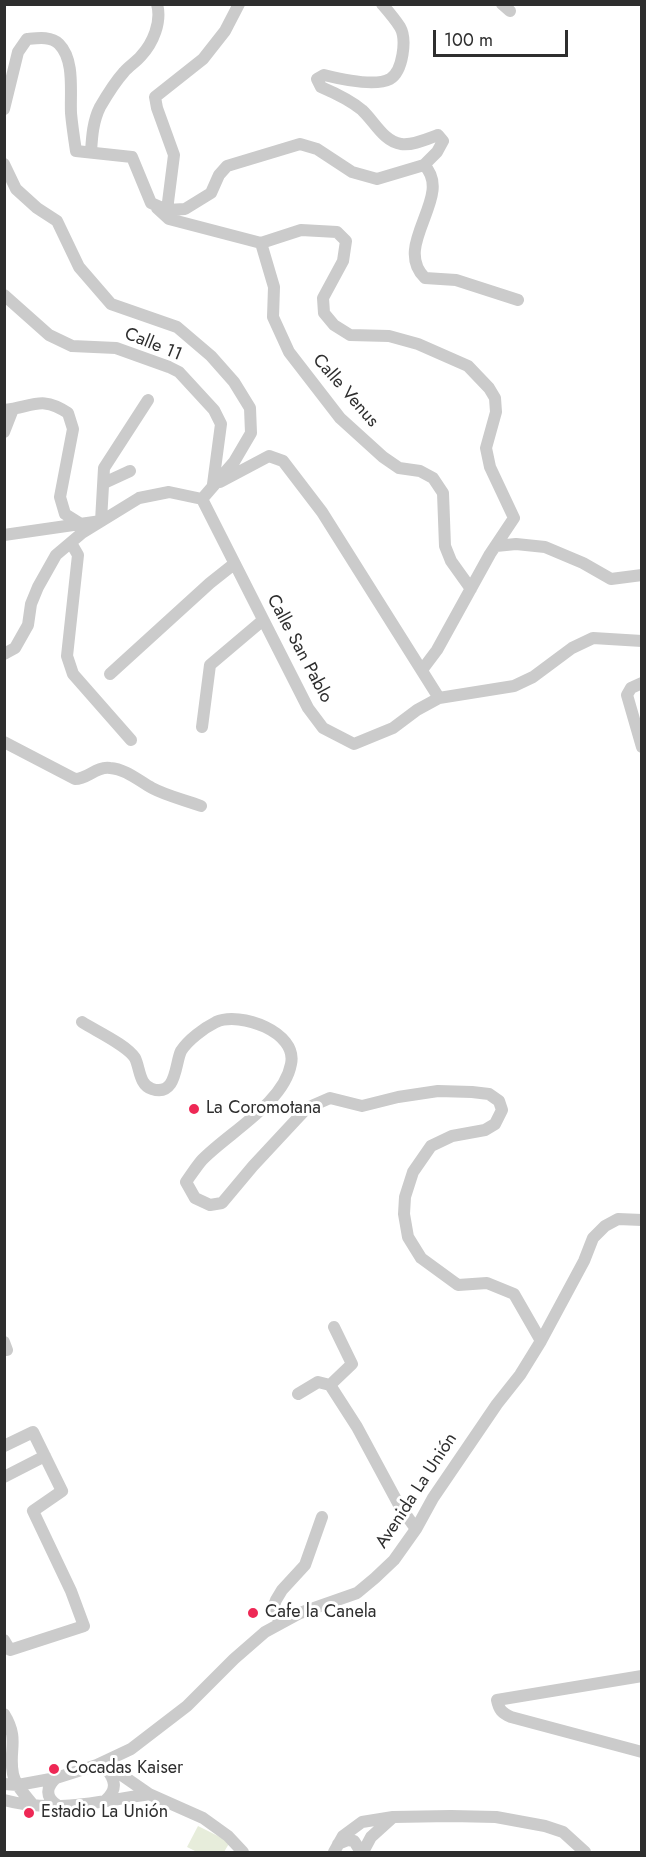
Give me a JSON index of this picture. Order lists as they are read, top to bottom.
{
  "streets": {
    "street": [
      "Calle 11",
      "Calle Venus",
      "Calle San Pablo",
      "Avenida La Unión"
    ]
  },
  "places": [
    "La Coromotana",
    "Cafe la Canela",
    "Cocadas Kaiser",
    "Estadio La Unión"
  ],
  "scale_bar": "100 m"
}
